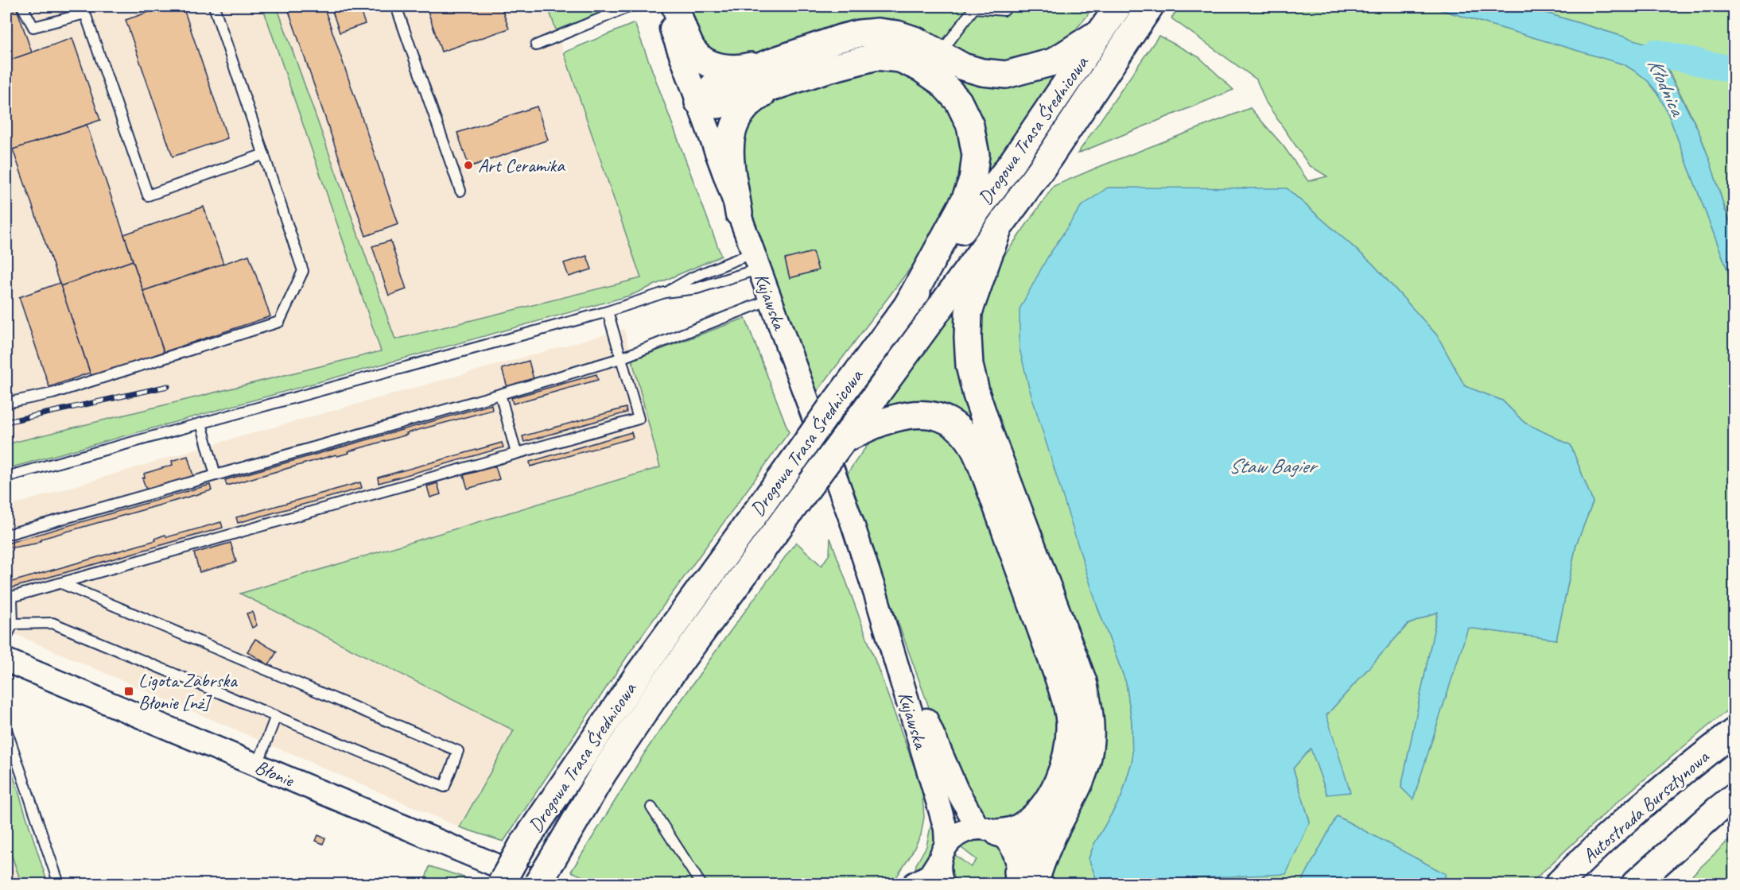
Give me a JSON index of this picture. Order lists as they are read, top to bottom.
{
  "streets": {
    "main road": ["Drogowa Trasa Średnicowa", "Autostrada Bursztynowa"],
    "street": ["Kujawska", "Błonie"]
  },
  "crossings": [
    ["Drogowa Trasa Średnicowa", "Błonie"]
  ],
  "water": ["Kłodnica", "Staw Bagier"],
  "places": {
    "other": ["Art Ceramika"],
    "transit": ["Ligota Zabrska Błonie [nż]"]
  }
}
